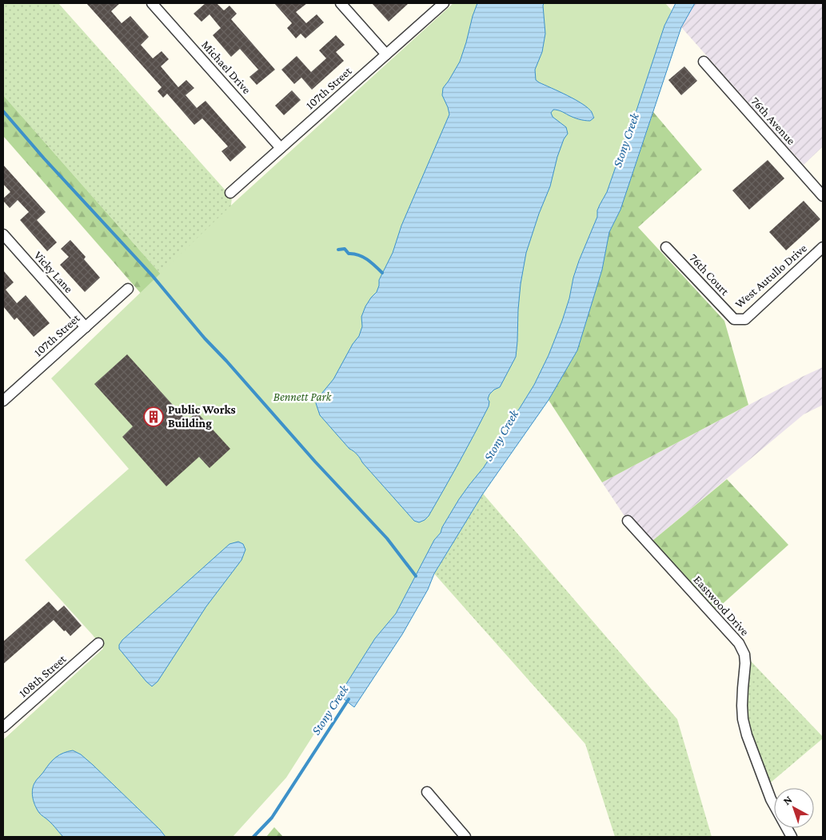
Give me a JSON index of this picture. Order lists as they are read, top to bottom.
{
  "streets": {
    "street": [
      "Michael Drive",
      "107th Street",
      "76th Avenue",
      "Vicky Lane",
      "76th Court",
      "West Autullo Drive",
      "Eastwood Drive",
      "108th Street"
    ]
  },
  "crossings": [
    ["Michael Drive", "107th Street"],
    ["107th Street", "Vicky Lane"],
    ["76th Court", "West Autullo Drive"]
  ],
  "water": ["Stony Creek"],
  "parks": ["Bennett Park"],
  "places": {
    "building": ["Public Works Building"]
  },
  "north": "top left"
}
